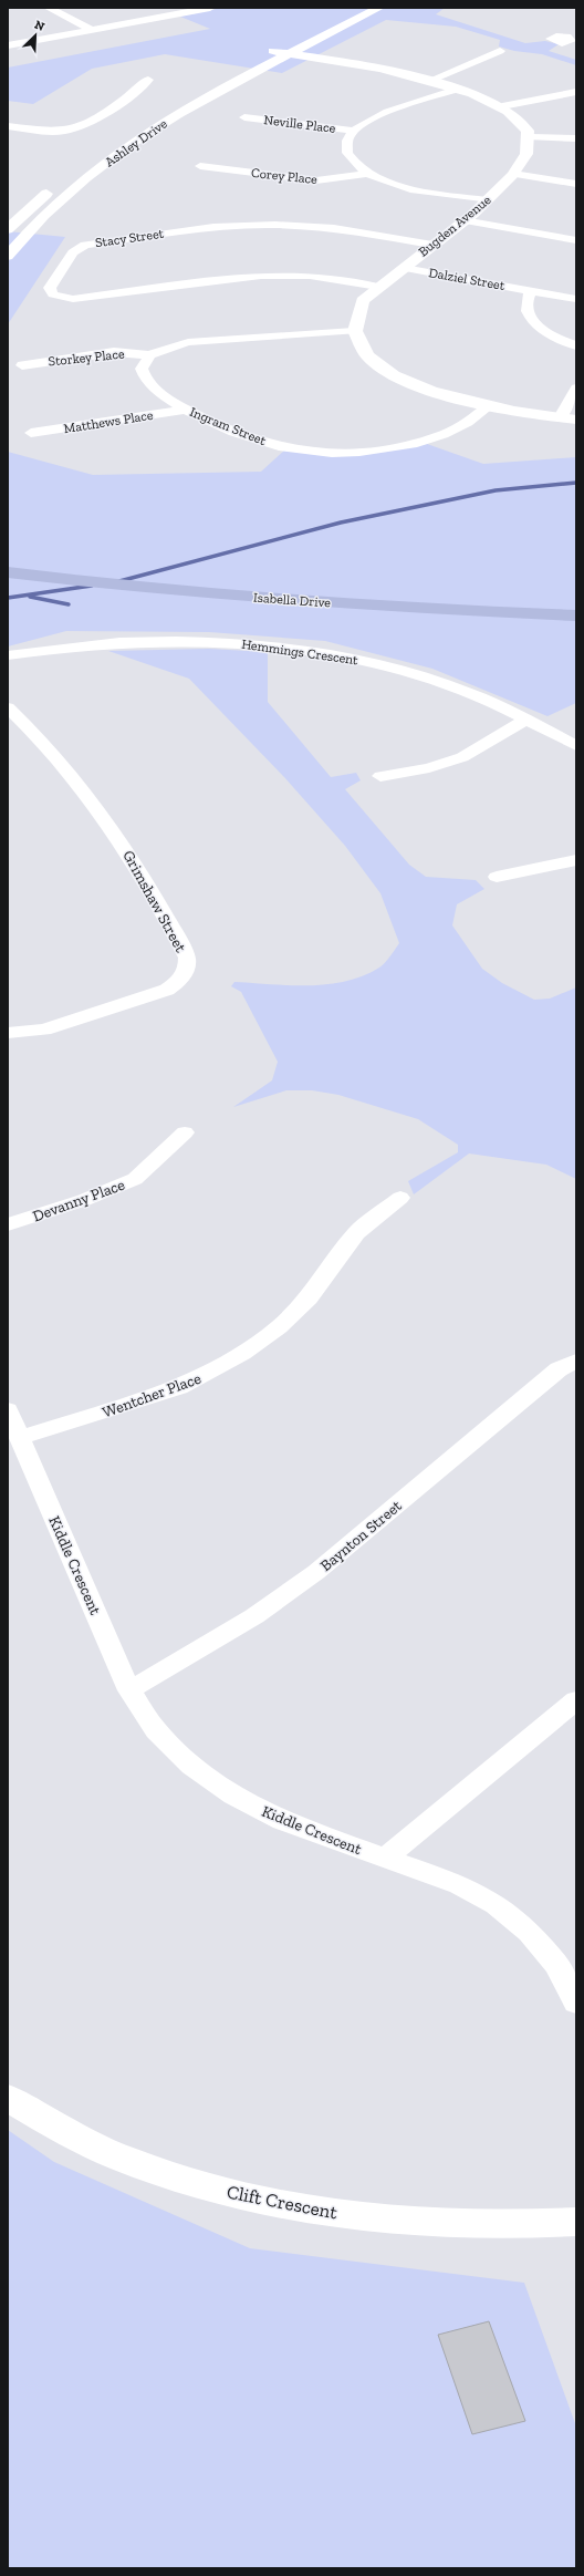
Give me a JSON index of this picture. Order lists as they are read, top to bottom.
{
  "streets": {
    "main road": ["Isabella Drive"],
    "street": [
      "Neville Place",
      "Ashley Drive",
      "Corey Place",
      "Bugden Avenue",
      "Stacy Street",
      "Dalziel Street",
      "Storkey Place",
      "Matthews Place",
      "Ingram Street",
      "Hemmings Crescent",
      "Grimshaw Street",
      "Devanny Place",
      "Wentcher Place",
      "Baynton Street",
      "Kiddle Crescent",
      "Clift Crescent"
    ]
  },
  "crossings": [
    ["Bugden Avenue", "Stacy Street"],
    ["Bugden Avenue", "Dalziel Street"],
    ["Storkey Place", "Ingram Street"],
    ["Matthews Place", "Ingram Street"],
    ["Wentcher Place", "Kiddle Crescent"],
    ["Baynton Street", "Kiddle Crescent"]
  ],
  "north": "top right"
}
